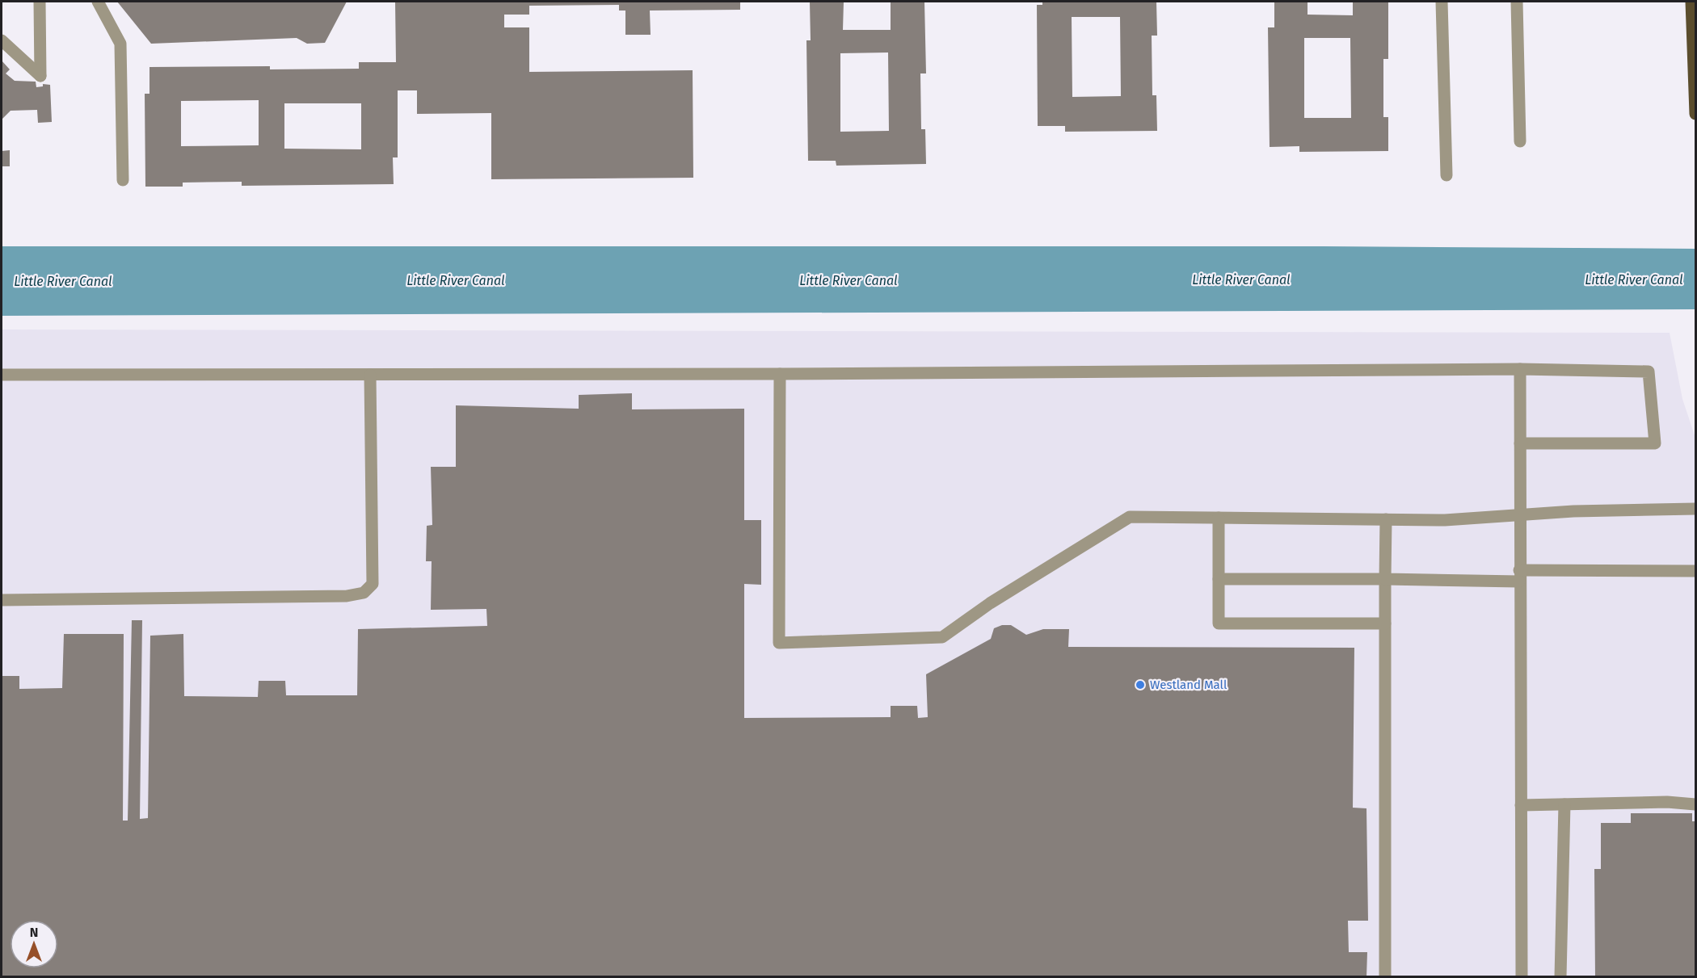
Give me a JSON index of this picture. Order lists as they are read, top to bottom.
{
  "water": ["Little River Canal"],
  "places": ["Westland Mall"],
  "north": "top"
}
